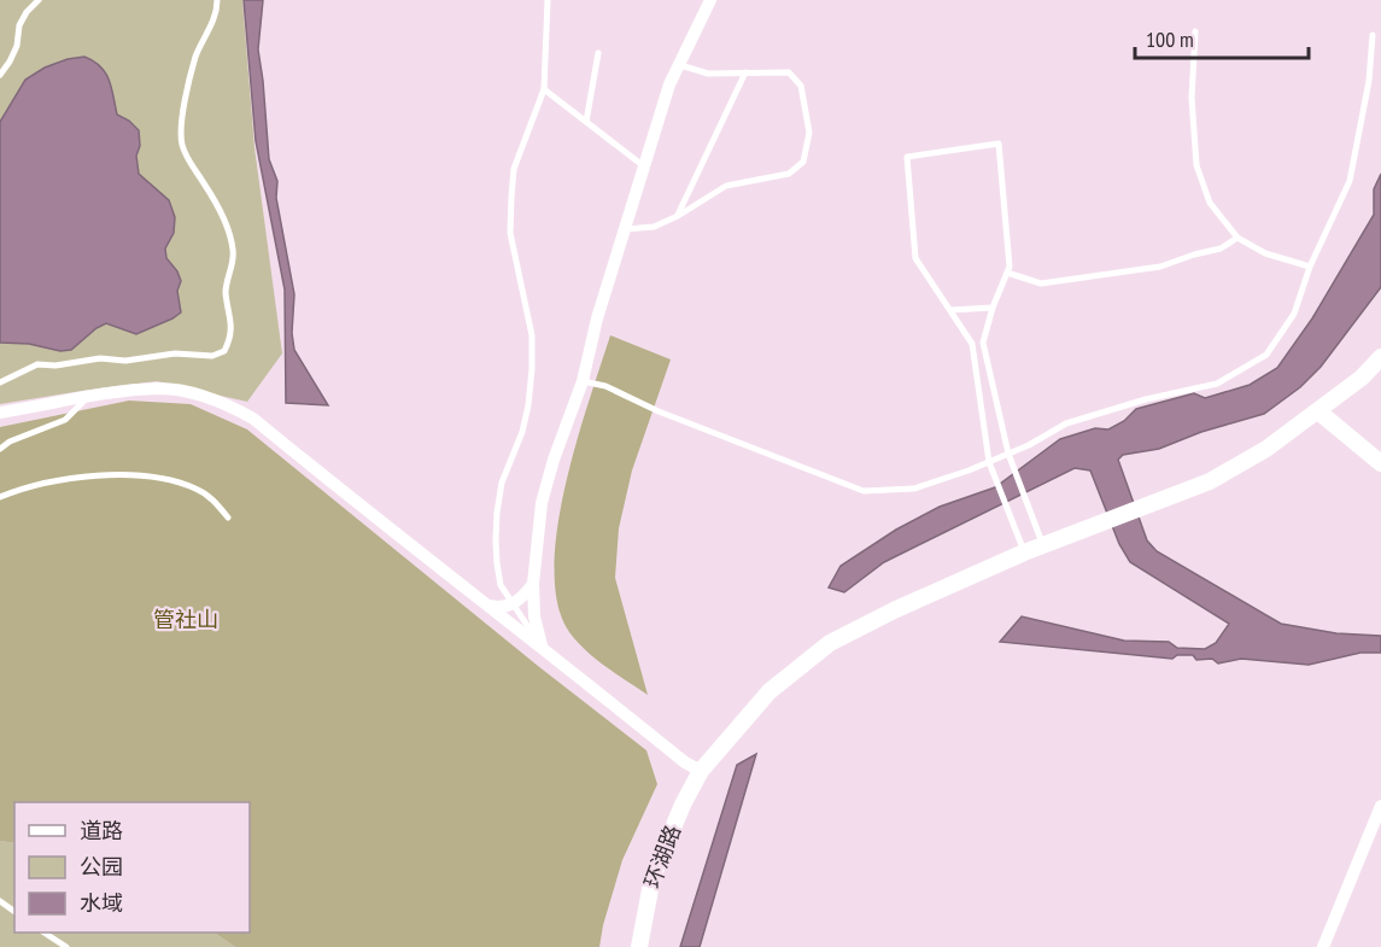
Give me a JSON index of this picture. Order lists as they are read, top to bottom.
{
  "streets": {
    "street": ["环湖路"]
  },
  "parks": ["管社山"],
  "legend": ["道路", "公园", "水域"],
  "scale_bar": "100 m"
}
